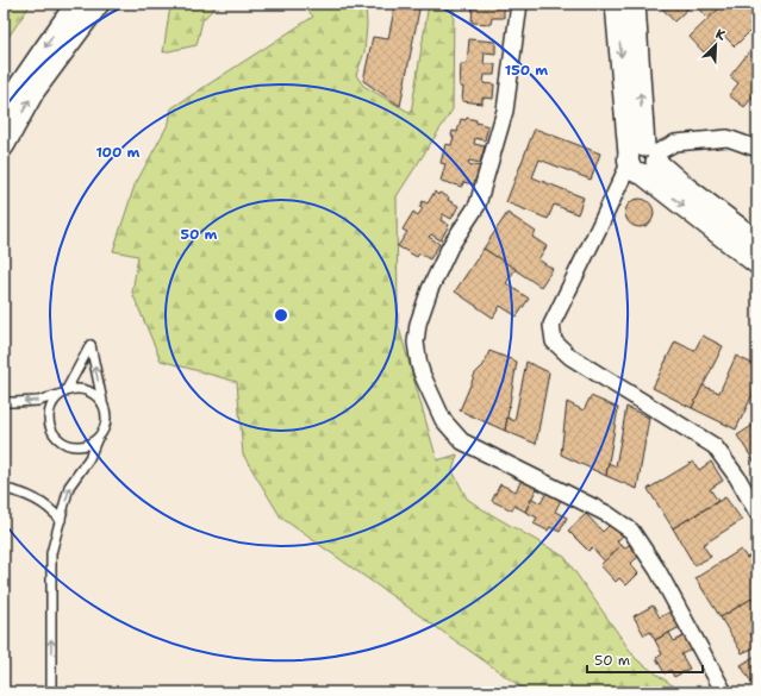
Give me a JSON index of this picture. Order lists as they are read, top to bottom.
{
  "scale_bar": "50 m",
  "north": "top right",
  "rings": ["150 m", "100 m", "50 m"]
}
